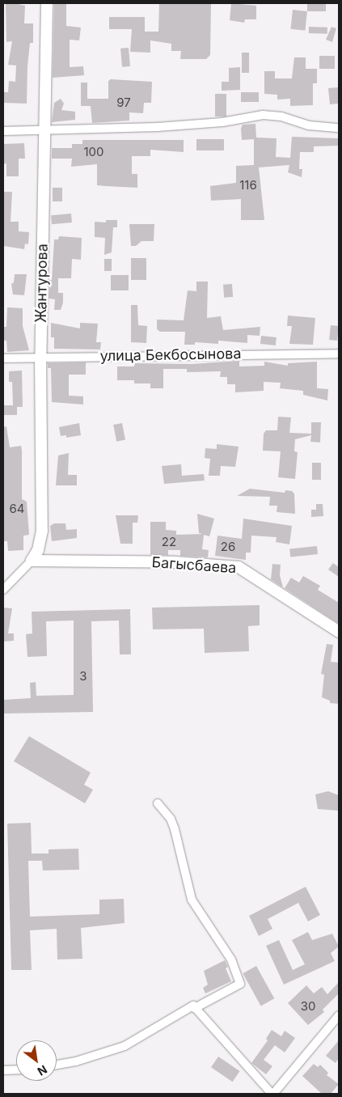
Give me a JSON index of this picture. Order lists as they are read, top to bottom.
{
  "streets": {
    "street": ["Жантурова", "улица Бекбосынова", "Багысбаева"]
  },
  "crossings": [
    ["Жантурова", "улица Бекбосынова"],
    ["Жантурова", "Багысбаева"]
  ],
  "house_numbers": [
    "97",
    "100",
    "116",
    "64",
    "22",
    "26",
    "3",
    "30"
  ],
  "north": "bottom right"
}
